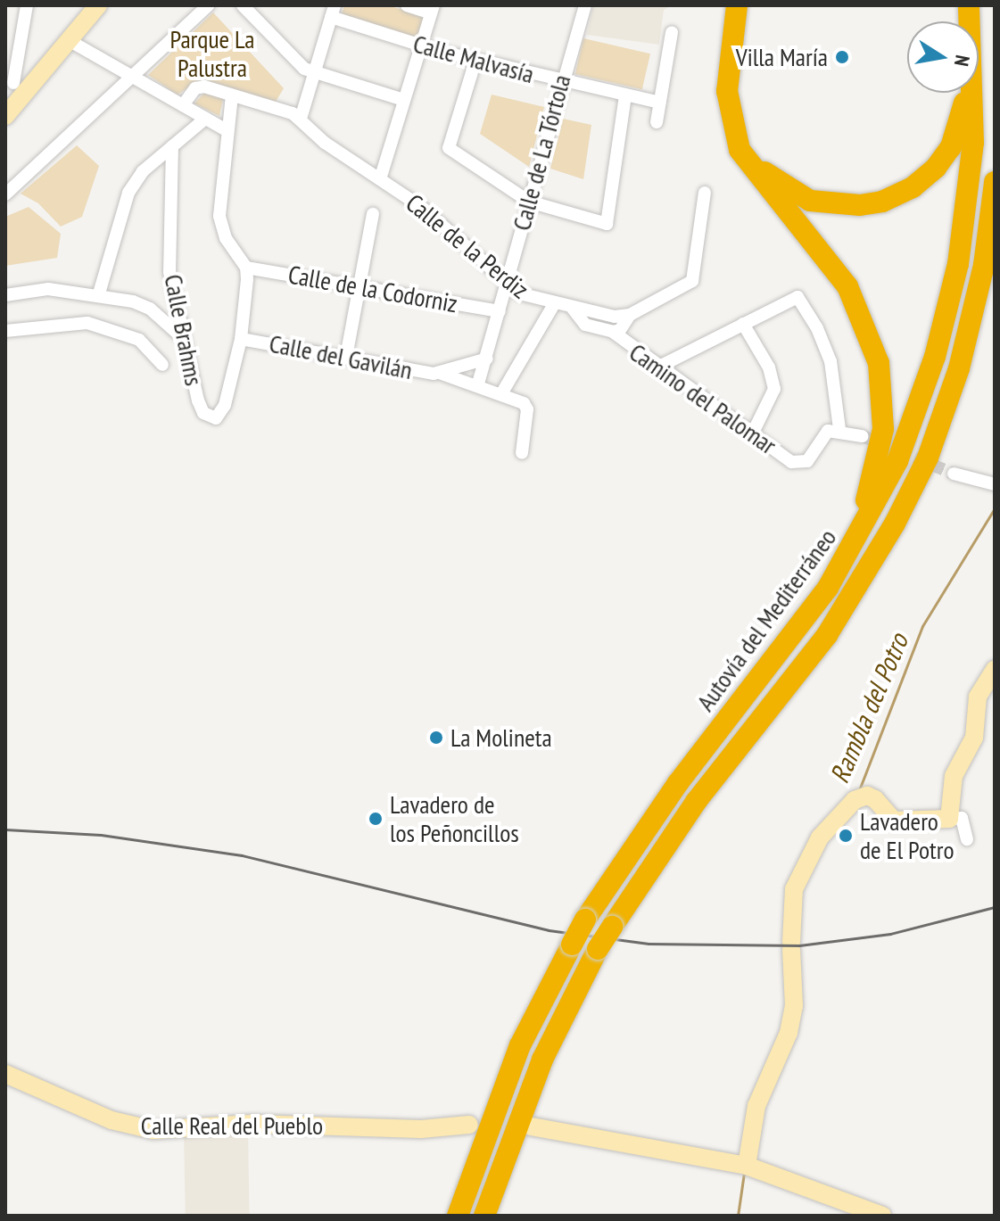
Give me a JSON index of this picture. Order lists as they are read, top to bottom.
{
  "streets": {
    "highway": ["Autovía del Mediterráneo"],
    "street": [
      "Calle Malvasía",
      "Calle de La Tórtola",
      "Calle de la Perdiz",
      "Calle de la Codorniz",
      "Calle Brahms",
      "Calle del Gavilán",
      "Camino del Palomar",
      "Calle Real del Pueblo"
    ]
  },
  "crossings": [
    ["Calle Malvasía", "Calle de La Tórtola"],
    ["Calle de La Tórtola", "Calle de la Perdiz"],
    ["Calle de La Tórtola", "Calle de la Codorniz"],
    ["Calle de La Tórtola", "Calle del Gavilán"],
    ["Calle de la Perdiz", "Calle de la Codorniz"],
    ["Calle de la Perdiz", "Calle del Gavilán"],
    ["Calle de la Perdiz", "Camino del Palomar"],
    ["Calle Brahms", "Calle del Gavilán"]
  ],
  "water": ["Rambla del Potro"],
  "parks": ["Parque La Palustra"],
  "places": [
    "Villa María",
    "La Molineta",
    "Lavadero de los Peñoncillos",
    "Lavadero de El Potro"
  ],
  "north": "right"
}
